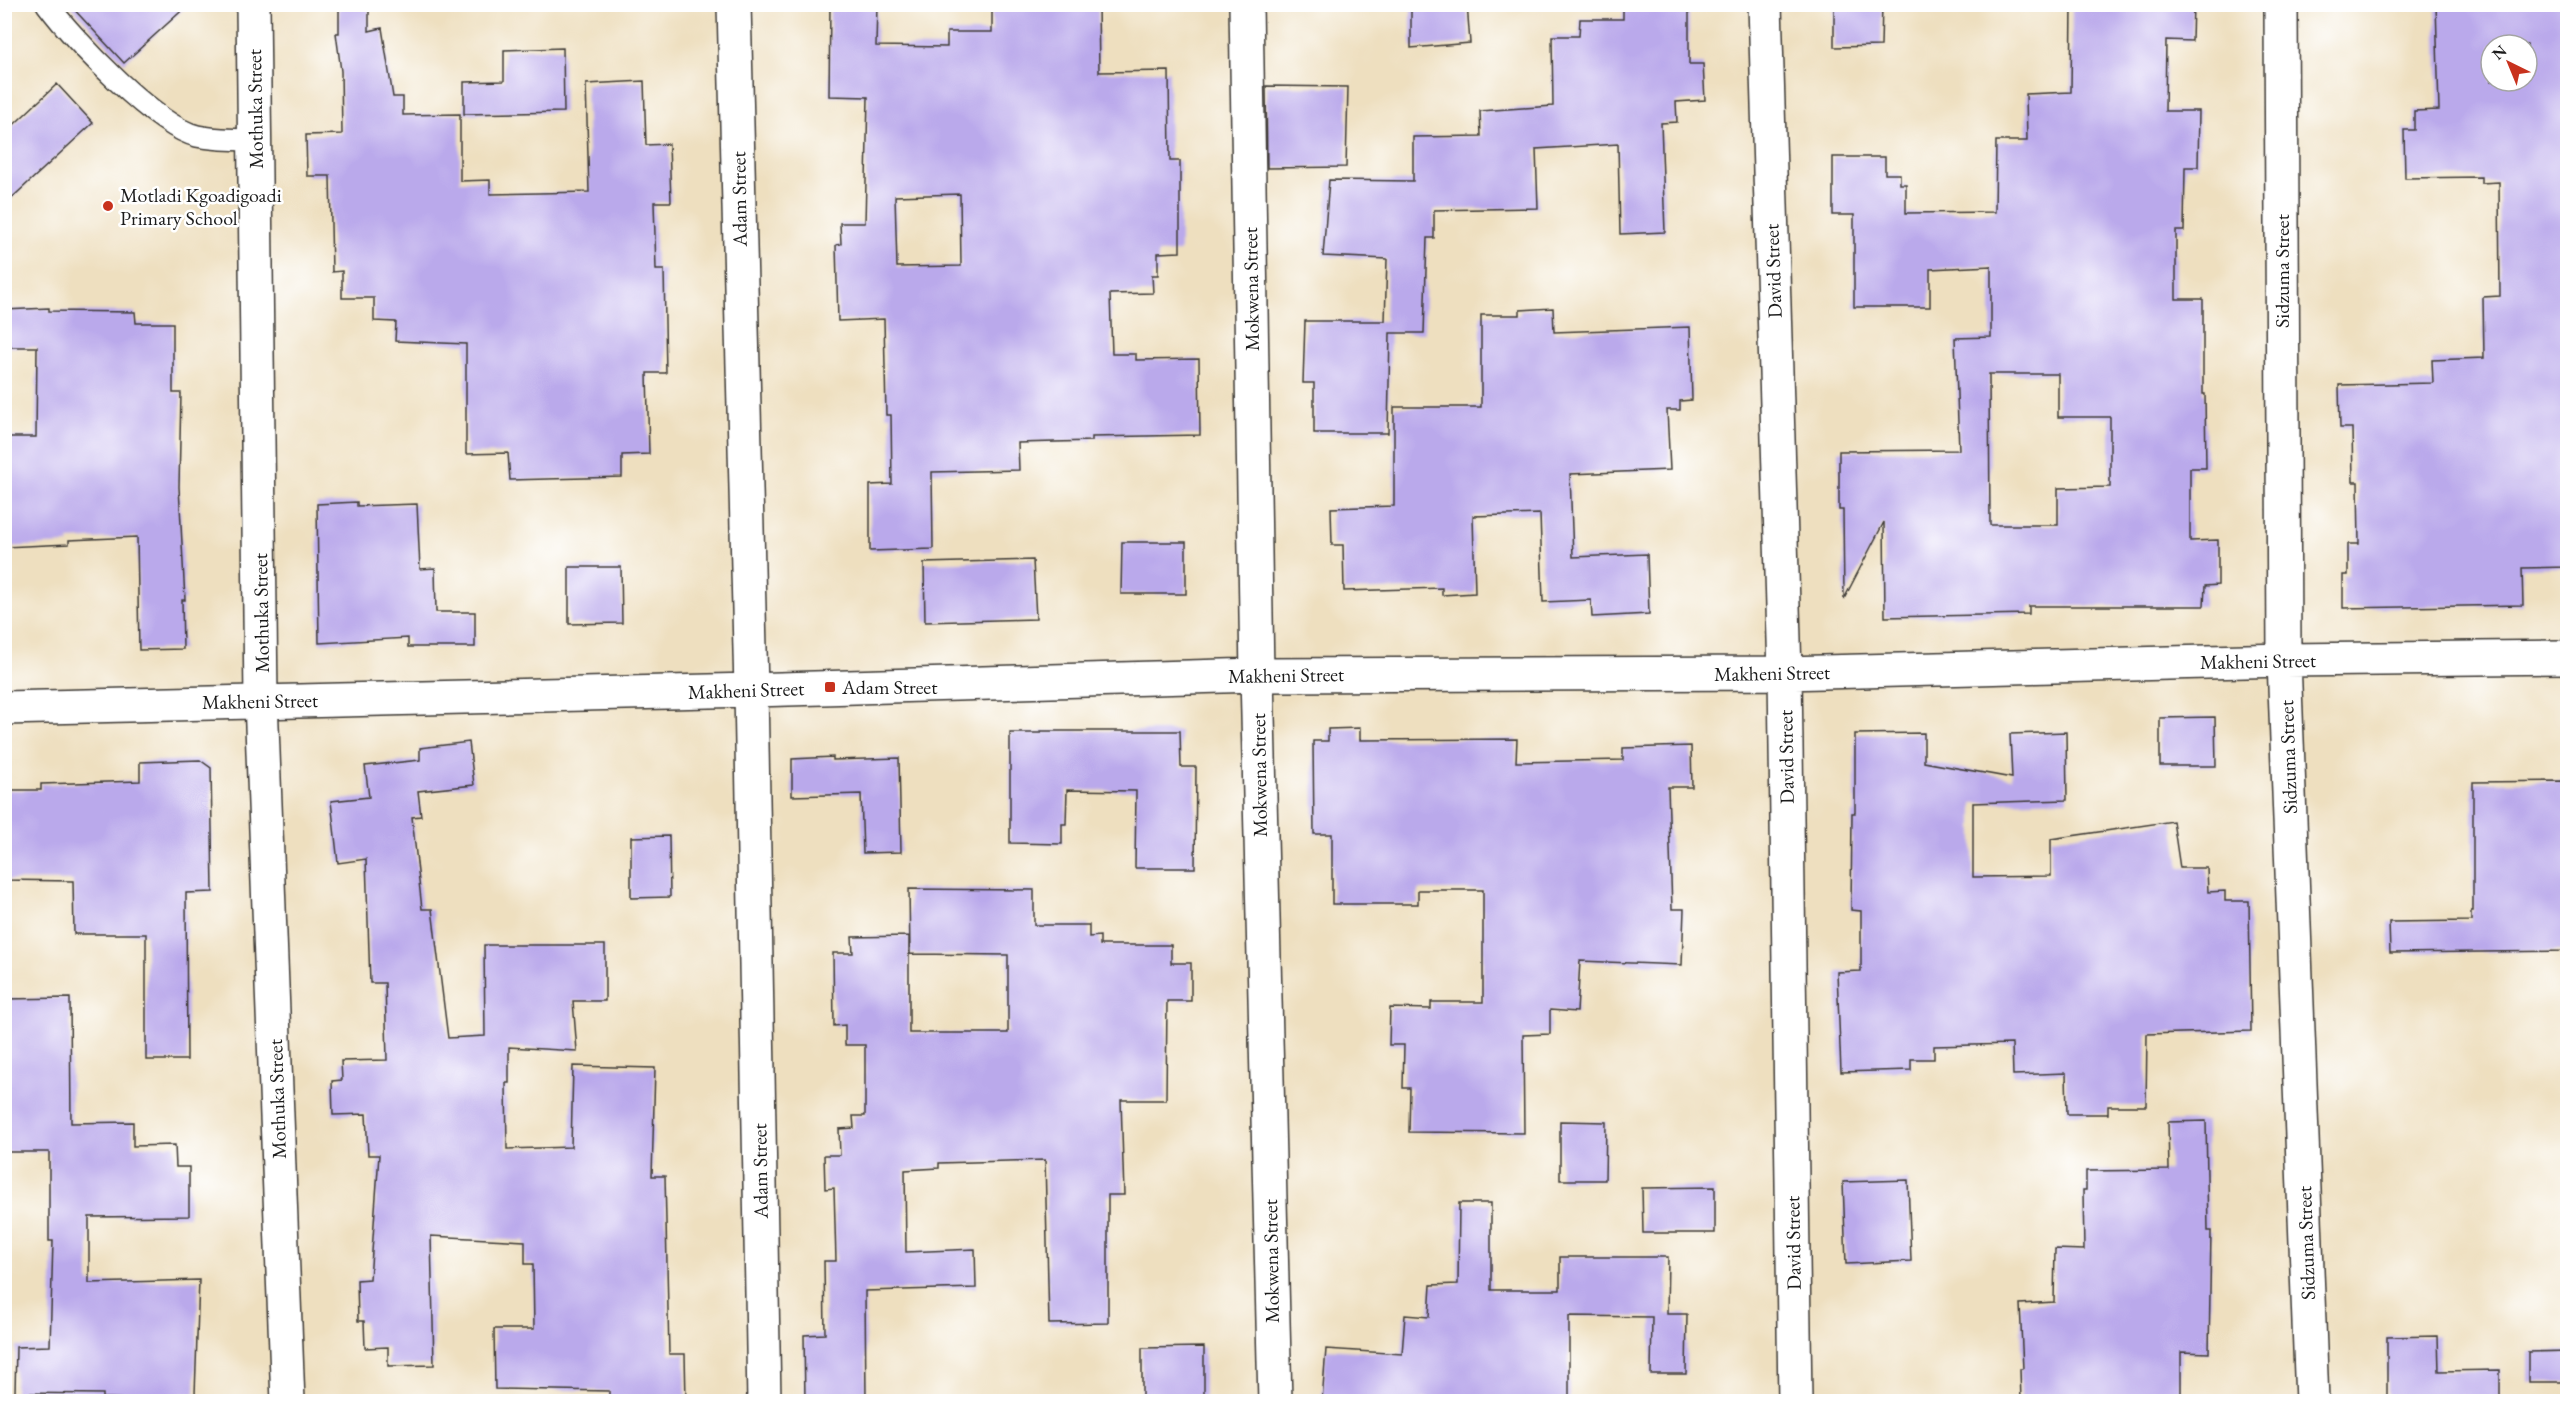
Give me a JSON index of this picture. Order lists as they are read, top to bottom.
{
  "streets": {
    "street": [
      "Mothuka Street",
      "Adam Street",
      "David Street",
      "Sidzuma Street",
      "Mokwena Street",
      "Makheni Street"
    ]
  },
  "crossings": [
    ["Mothuka Street", "Makheni Street"],
    ["Adam Street", "Makheni Street"],
    ["David Street", "Makheni Street"],
    ["Sidzuma Street", "Makheni Street"],
    ["Mokwena Street", "Makheni Street"]
  ],
  "places": {
    "other": ["Motladi Kgoadigoadi Primary School"],
    "transit": ["Adam Street"]
  },
  "north": "top left"
}
